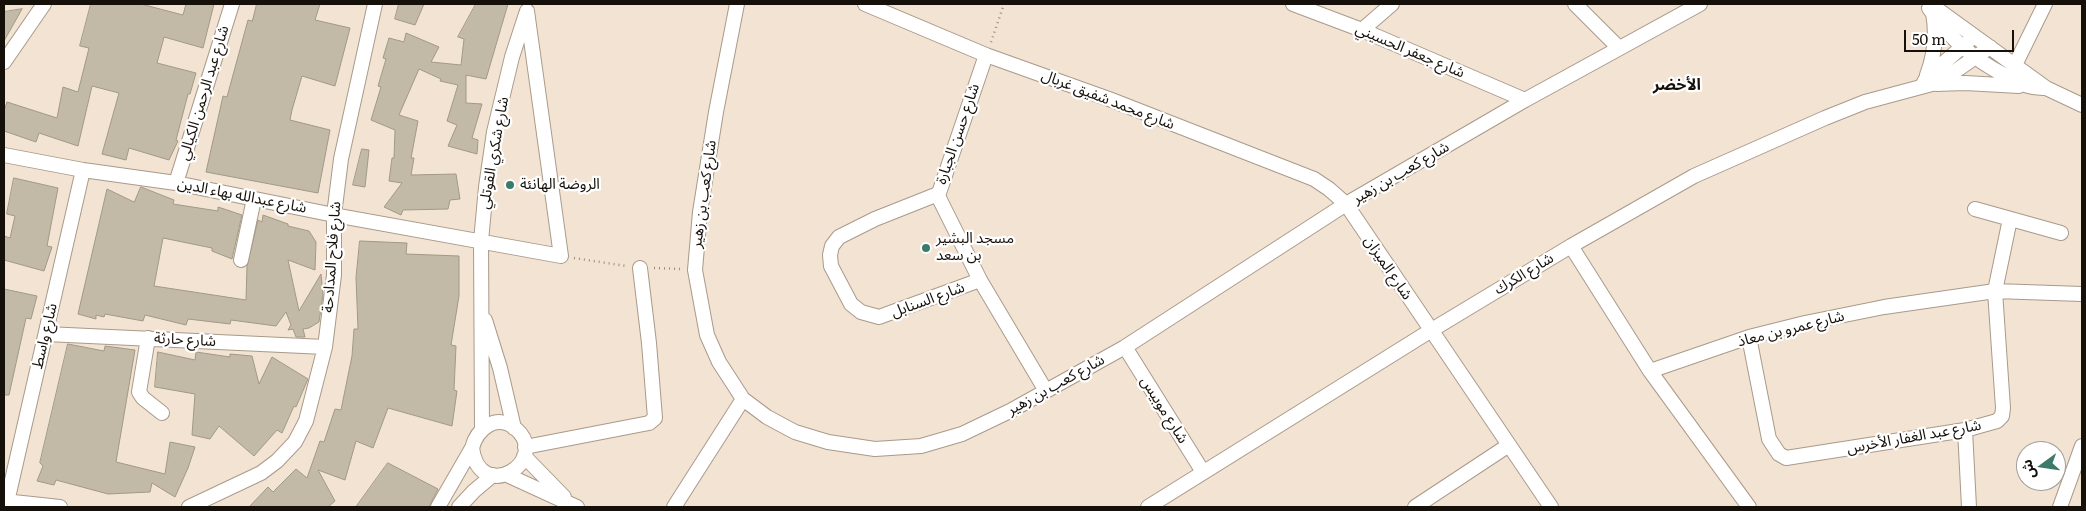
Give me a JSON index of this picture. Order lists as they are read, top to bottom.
{
  "streets": {
    "street": [
      "شارع جعفر الحسيني",
      "شارع عبد الرحمن الكيالي",
      "شارع محمد شفيق غربال",
      "شارع حسن الجبارة",
      "شارع شكري القوتلي",
      "شارع كعب بن زهير",
      "شارع عبدالله بهاء الدين",
      "شارع فلاح المدادحة",
      "شارع الميزان",
      "شارع الكرك",
      "شارع السنابل",
      "شارع عمرو بن معاذ",
      "شارع واسط",
      "شارع حارثة",
      "شارع موبيس",
      "شارع عبد الغفار الأخرس"
    ]
  },
  "crossings": [
    ["شارع جعفر الحسيني", "شارع كعب بن زهير"],
    ["شارع عبد الرحمن الكيالي", "شارع عبدالله بهاء الدين"],
    ["شارع محمد شفيق غربال", "شارع حسن الجبارة"],
    ["شارع محمد شفيق غربال", "شارع كعب بن زهير"],
    ["شارع محمد شفيق غربال", "شارع الميزان"],
    ["شارع حسن الجبارة", "شارع كعب بن زهير"],
    ["شارع حسن الجبارة", "شارع السنابل"],
    ["شارع شكري القوتلي", "شارع عبدالله بهاء الدين"],
    ["شارع كعب بن زهير", "شارع الميزان"],
    ["شارع كعب بن زهير", "شارع موبيس"],
    ["شارع عبدالله بهاء الدين", "شارع فلاح المدادحة"],
    ["شارع عبدالله بهاء الدين", "شارع واسط"],
    ["شارع فلاح المدادحة", "شارع حارثة"],
    ["شارع الميزان", "شارع الكرك"],
    ["شارع الكرك", "شارع موبيس"],
    ["شارع عمرو بن معاذ", "شارع عبد الغفار الأخرس"],
    ["شارع واسط", "شارع حارثة"]
  ],
  "districts": ["الأخضر"],
  "places": ["الروضة الهانئة", "مسجد البشير بن سعد"],
  "scale_bar": "50 m",
  "north": "left"
}
